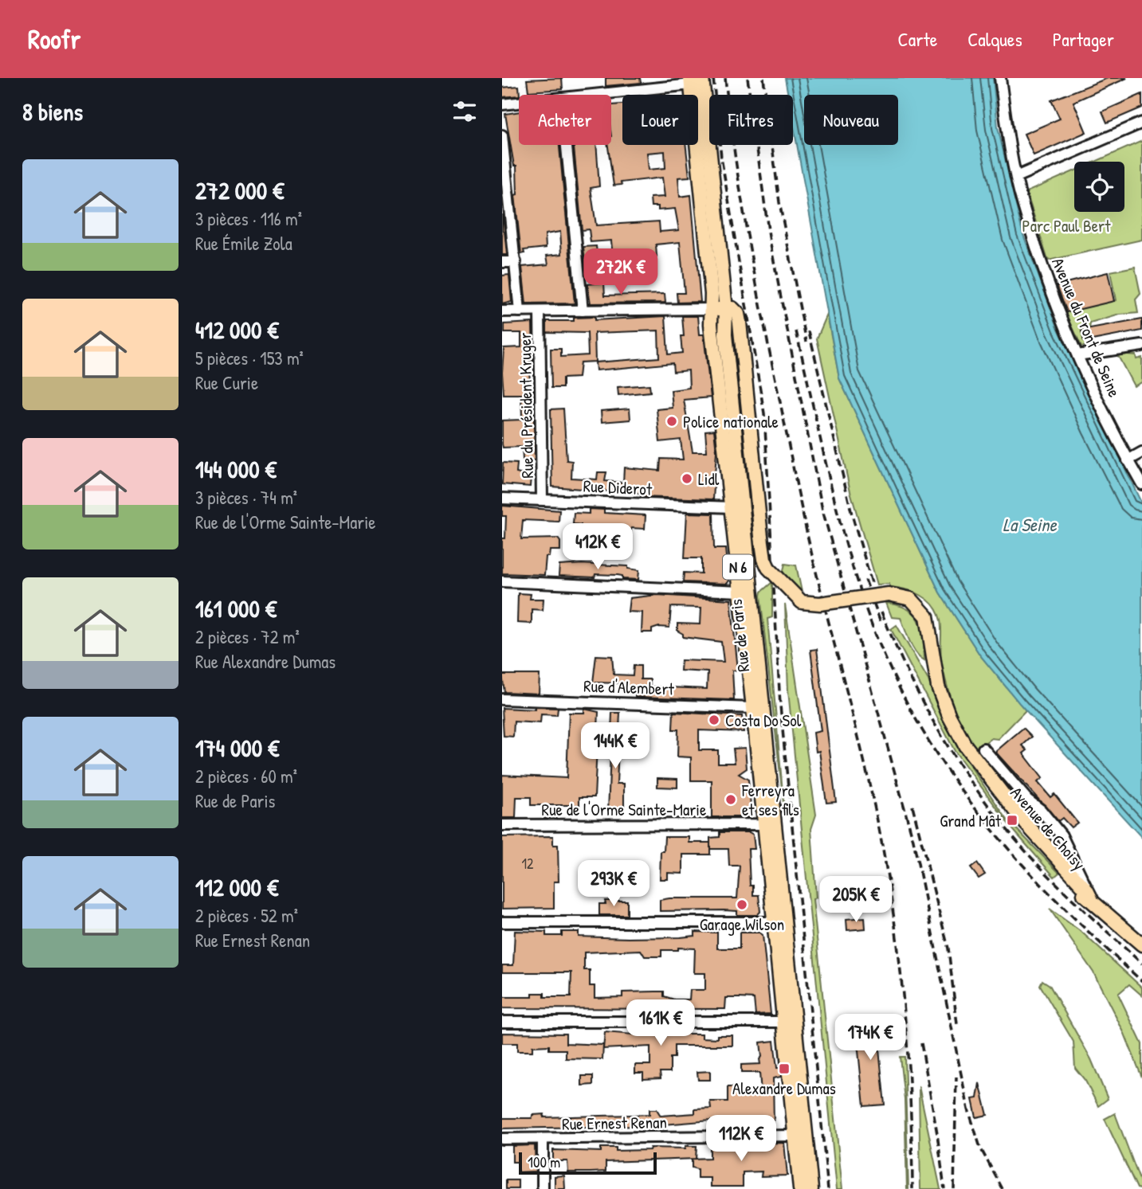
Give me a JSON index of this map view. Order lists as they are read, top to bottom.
{
  "streets": {
    "main road": ["N 6", "Rue de Paris", "Avenue de Choisy"],
    "street": [
      "Avenue du Front de Seine",
      "Rue du Président Kruger",
      "Rue Diderot",
      "Rue d'Alembert",
      "Rue de l'Orme Sainte-Marie",
      "Rue Ernest Renan"
    ]
  },
  "crossings": [
    ["Rue du Président Kruger", "Rue Diderot"],
    ["Rue Diderot", "Rue de Paris"],
    ["N 6", "Rue de Paris"],
    ["N 6", "Rue de l'Orme Sainte-Marie"],
    ["Rue de Paris", "Rue d'Alembert"],
    ["Rue de Paris", "Rue de l'Orme Sainte-Marie"],
    ["Rue de Paris", "Avenue de Choisy"],
    ["Rue de Paris", "Rue Ernest Renan"]
  ],
  "water": ["La Seine"],
  "parks": ["Parc Paul Bert"],
  "places": {
    "other": [
      "Police nationale",
      "Lidl",
      "Costa Do Sol",
      "Ferreyra et ses fils",
      "Garage Wilson"
    ],
    "transit": ["Grand Mât", "Alexandre Dumas"]
  },
  "house_numbers": ["12"],
  "scale_bar": "100 m",
  "page": {
    "header": "Roofr",
    "nav": ["Carte", "Calques", "Partager"],
    "heading": "8 biens",
    "chip": [
      "Acheter",
      "Louer",
      "Filtres",
      "Nouveau"
    ],
    "list": [
      {
        "name": "272 000 €",
        "note": "3 pièces · 116 m² · Rue Émile Zola"
      },
      {
        "name": "412 000 €",
        "note": "5 pièces · 153 m² · Rue Curie"
      },
      {
        "name": "144 000 €",
        "note": "3 pièces · 74 m² · Rue de l'Orme Sainte-Marie"
      },
      {
        "name": "161 000 €",
        "note": "2 pièces · 72 m² · Rue Alexandre Dumas"
      },
      {
        "name": "174 000 €",
        "note": "2 pièces · 60 m² · Rue de Paris"
      },
      {
        "name": "112 000 €",
        "note": "2 pièces · 52 m² · Rue Ernest Renan"
      }
    ],
    "price": [
      "272K €",
      "412K €",
      "144K €",
      "293K €",
      "205K €",
      "161K €",
      "174K €",
      "112K €"
    ],
    "scale": "100 m"
  }
}
